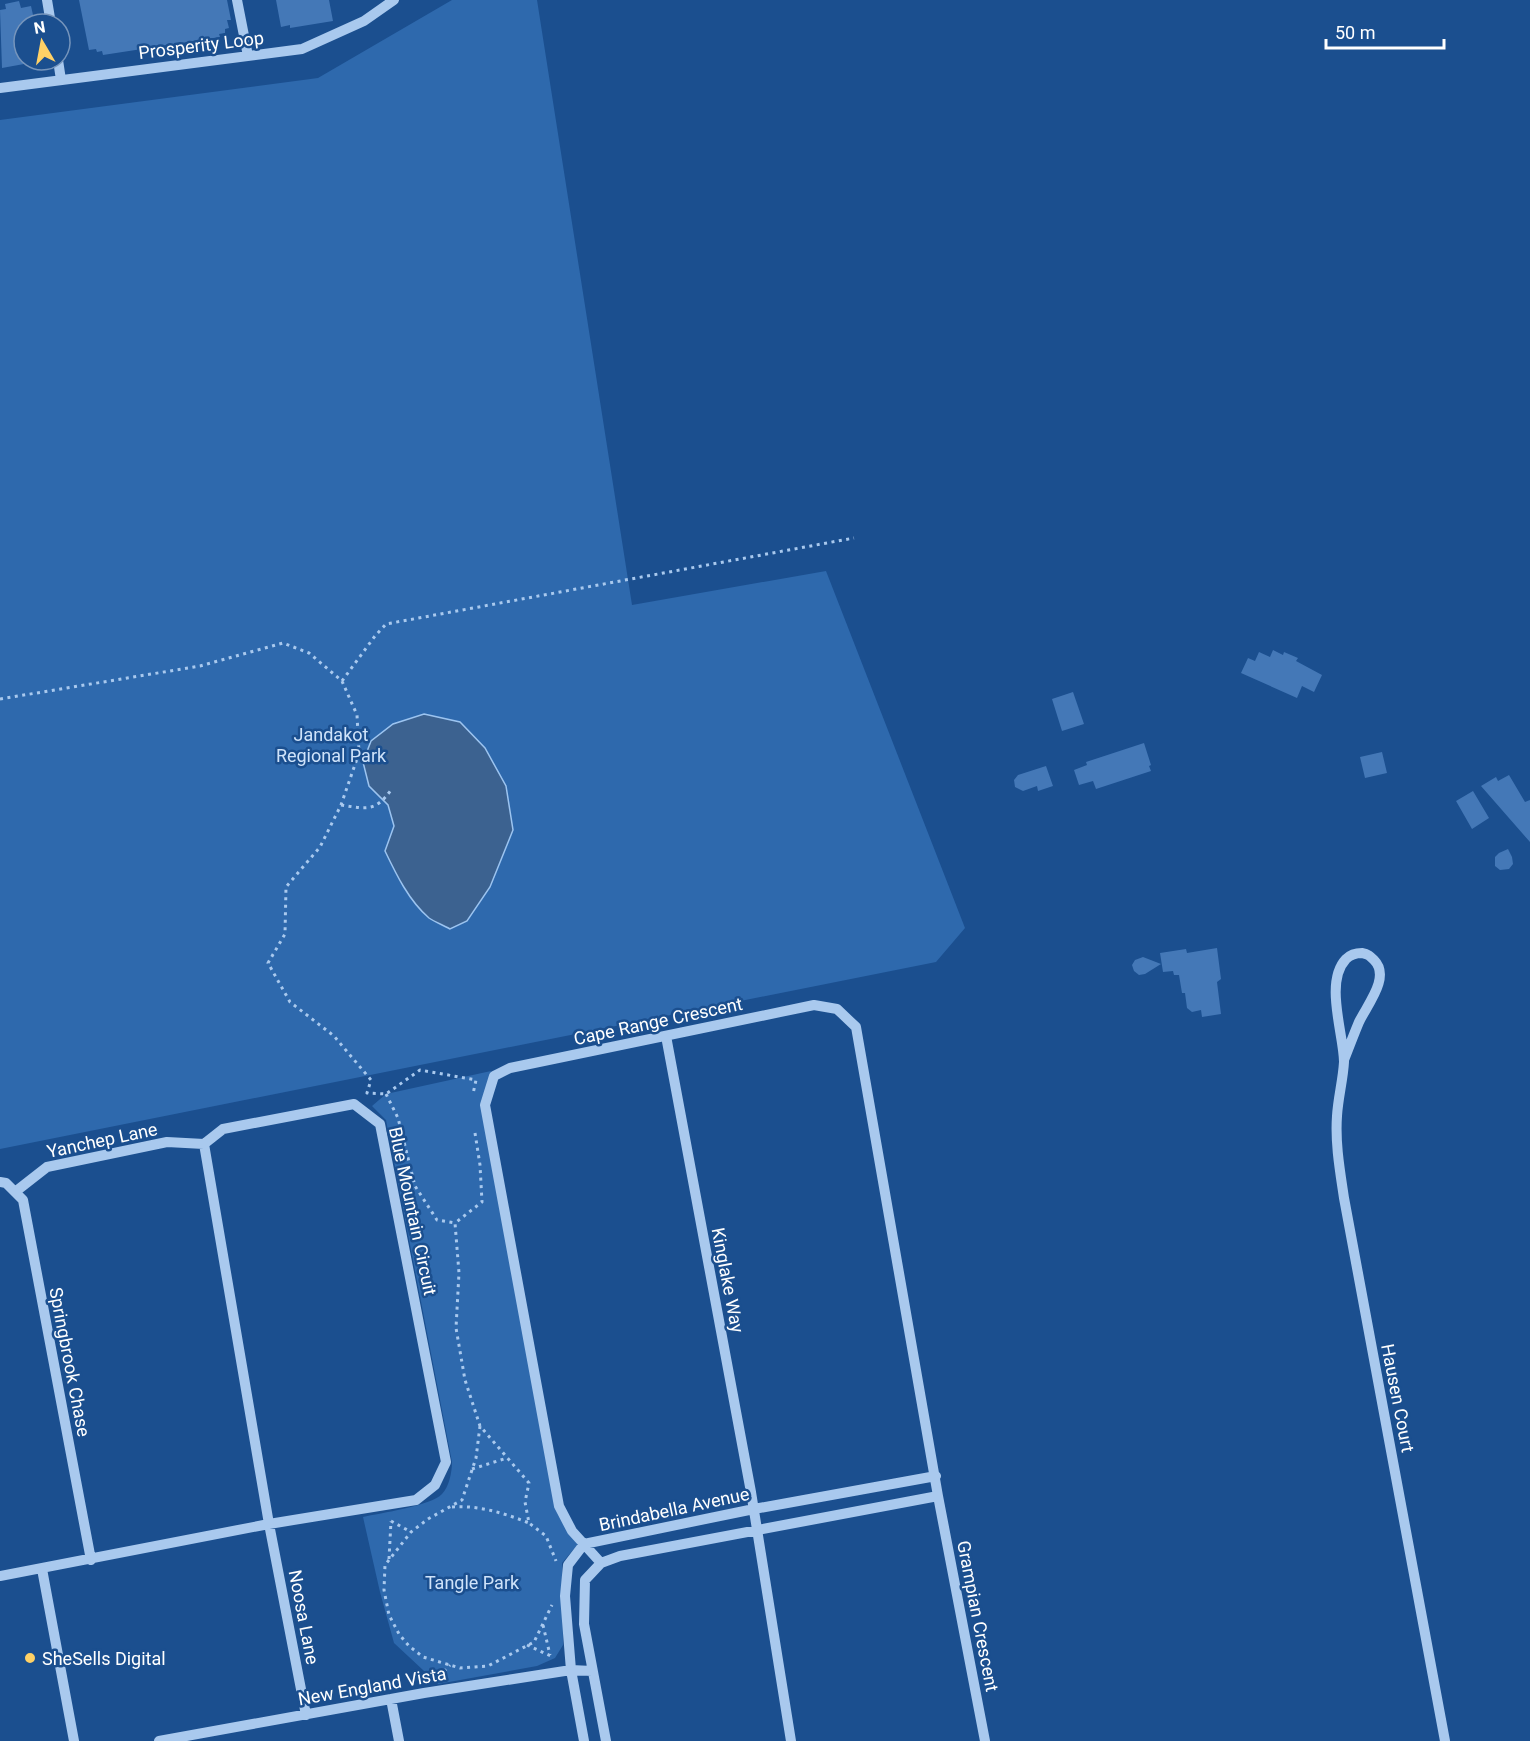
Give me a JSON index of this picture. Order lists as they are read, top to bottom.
{
  "streets": {
    "street": [
      "Prosperity Loop",
      "Cape Range Crescent",
      "Yanchep Lane",
      "Blue Mountain Circuit",
      "Kinglake Way",
      "Springbrook Chase",
      "Hausen Court",
      "Brindabella Avenue",
      "Grampian Crescent",
      "Noosa Lane",
      "New England Vista"
    ]
  },
  "crossings": [
    ["Cape Range Crescent", "Kinglake Way"],
    ["Cape Range Crescent", "Brindabella Avenue"],
    ["Cape Range Crescent", "Grampian Crescent"],
    ["Yanchep Lane", "Blue Mountain Circuit"],
    ["Yanchep Lane", "Springbrook Chase"],
    ["Blue Mountain Circuit", "Springbrook Chase"],
    ["Blue Mountain Circuit", "Noosa Lane"],
    ["Kinglake Way", "Brindabella Avenue"],
    ["Brindabella Avenue", "Grampian Crescent"],
    ["Brindabella Avenue", "New England Vista"],
    ["Noosa Lane", "New England Vista"]
  ],
  "parks": ["Jandakot Regional Park", "Tangle Park"],
  "places": ["SheSells Digital"],
  "scale_bar": "50 m",
  "north": "top"
}
